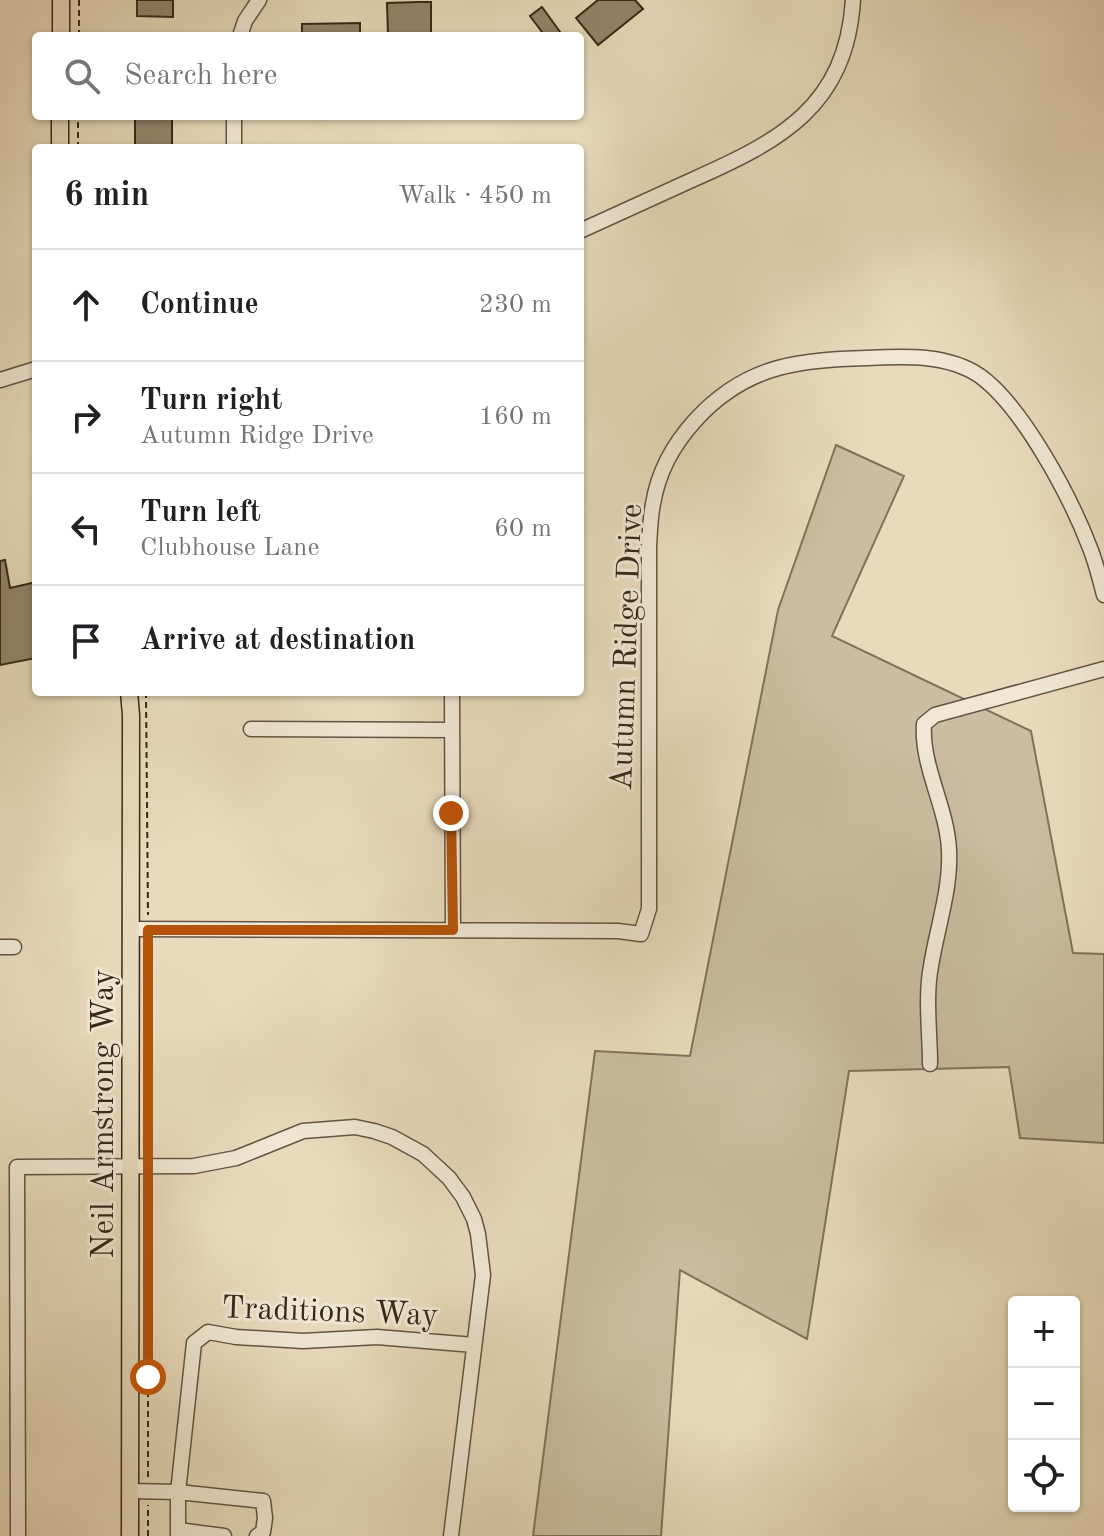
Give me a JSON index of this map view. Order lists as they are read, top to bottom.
{
  "streets": {
    "main road": ["Neil Armstrong Way"],
    "street": ["Autumn Ridge Drive", "Traditions Way"]
  },
  "crossings": [
    ["Autumn Ridge Drive", "Neil Armstrong Way"],
    ["Neil Armstrong Way", "Traditions Way"]
  ],
  "page": {
    "search": "Search here",
    "heading": ["6 min", "Walk · 450 m"],
    "list": [
      ["Continue", "230 m"],
      ["Turn right", "Autumn Ridge Drive", "160 m"],
      ["Turn left", "Clubhouse Lane", "60 m"],
      "Arrive at destination"
    ],
    "map_buttons": ["+", "−"]
  }
}
